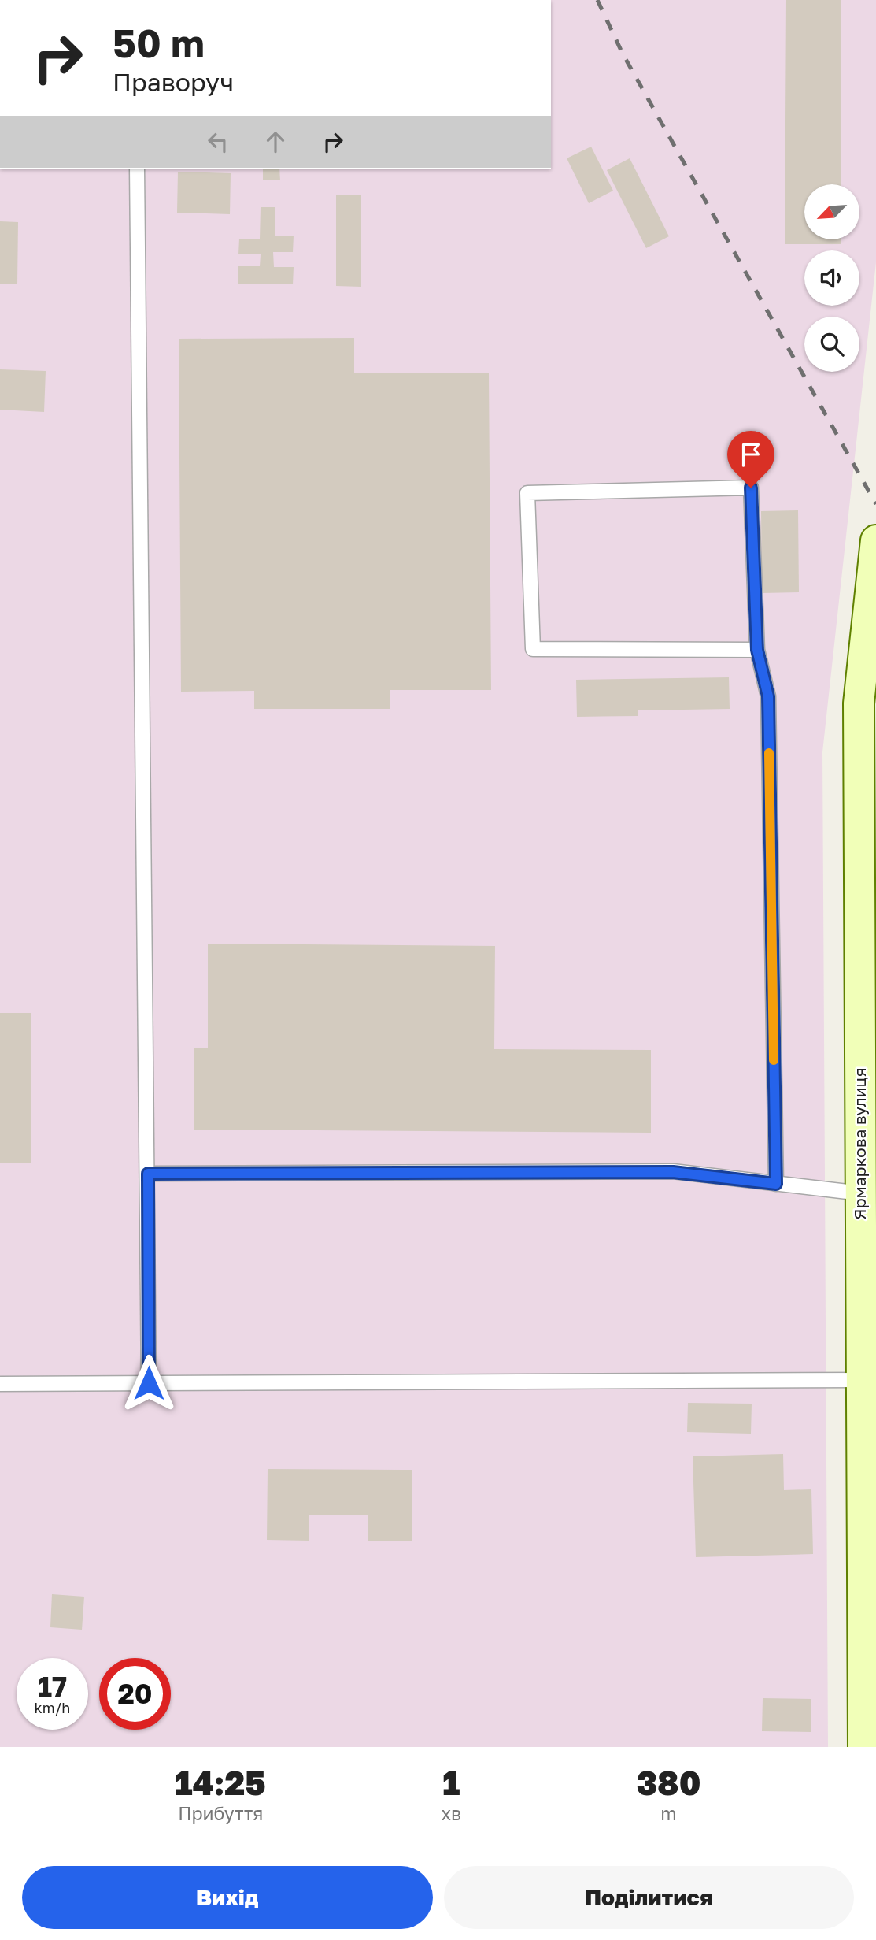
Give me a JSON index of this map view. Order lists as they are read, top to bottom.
{
  "streets": {
    "street": ["Ярмаркова вулиця"]
  },
  "north": "bottom left",
  "page": {
    "turn": ["50 m", "Праворуч"],
    "speed": "17 km/h",
    "limit": "20",
    "eta": [
      "14:25",
      "Прибуття",
      "1",
      "хв",
      "380",
      "m"
    ],
    "buttons": ["Вихід", "Поділитися"]
  }
}
